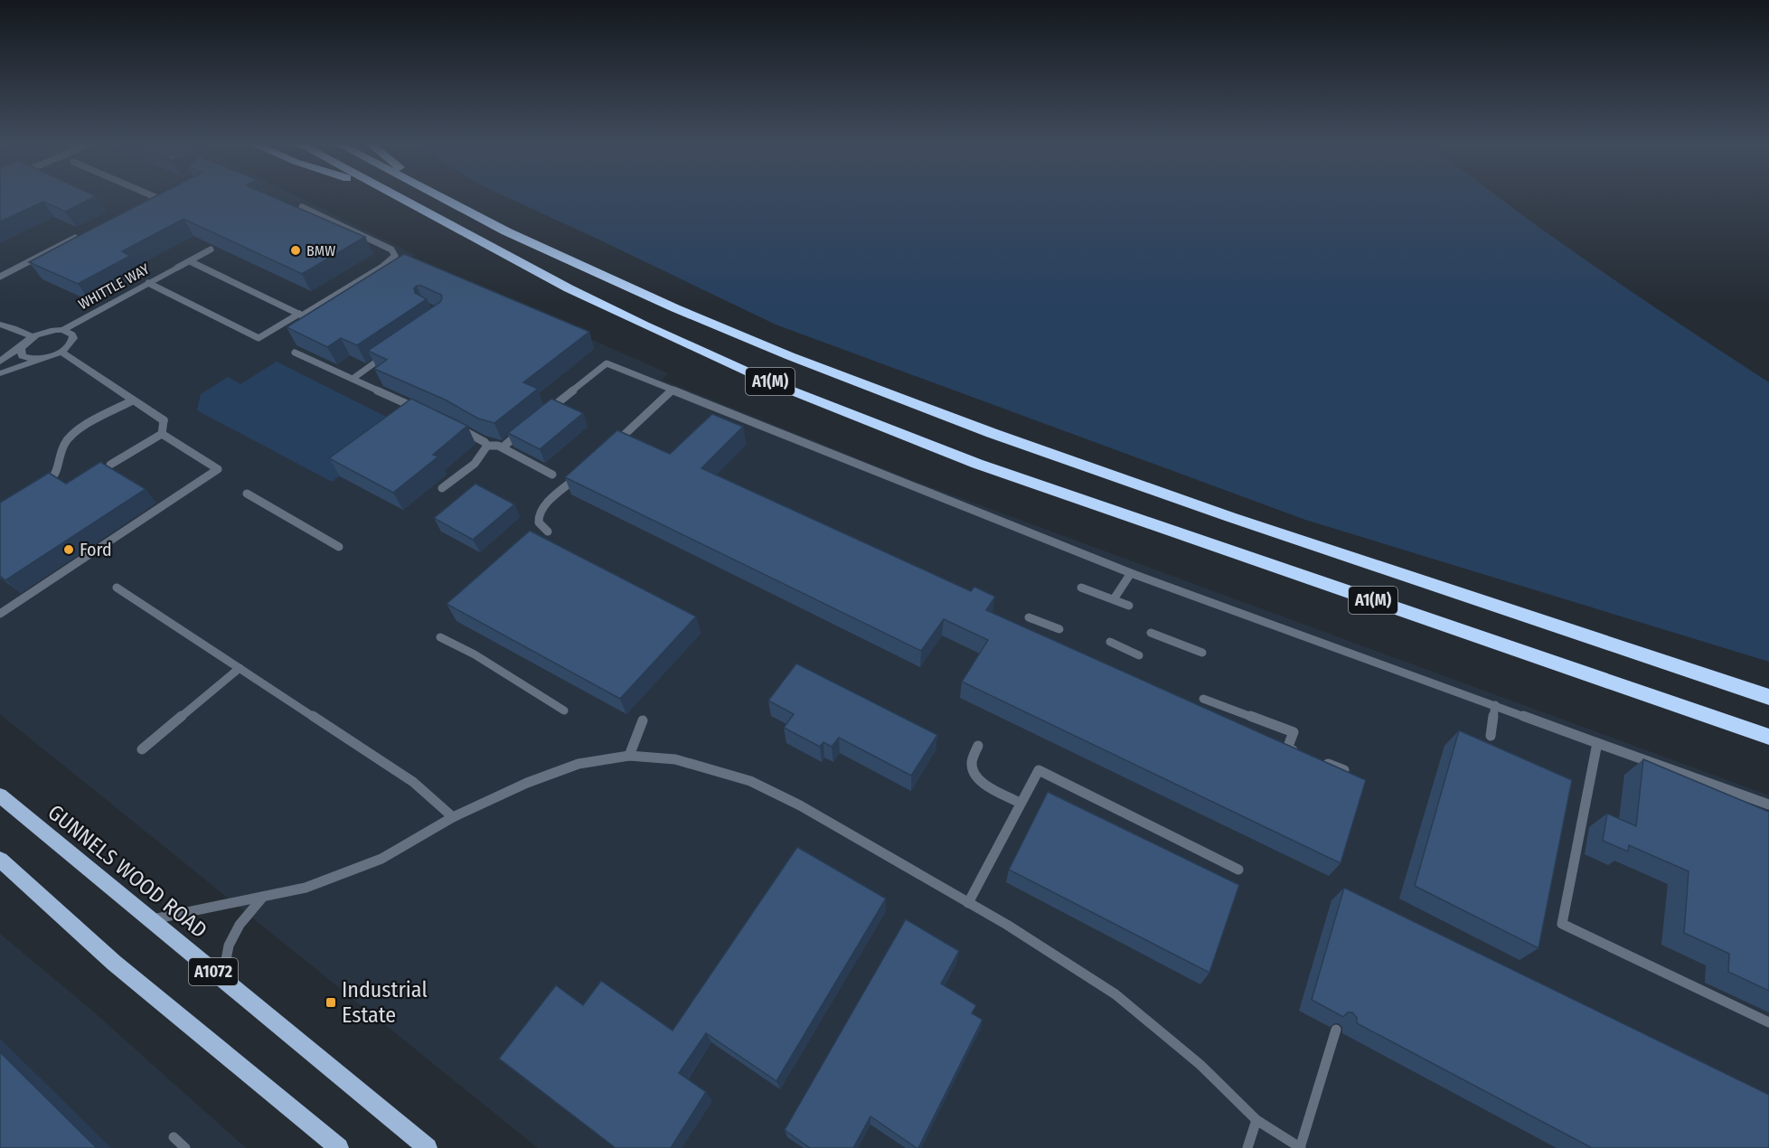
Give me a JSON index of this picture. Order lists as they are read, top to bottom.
{
  "streets": {
    "highway": ["A1(M)"],
    "main road": ["GUNNELS WOOD ROAD", "A1072"],
    "street": ["WHITTLE WAY"]
  },
  "places": {
    "other": ["BMW", "Ford"],
    "transit": ["Industrial Estate"]
  }
}
